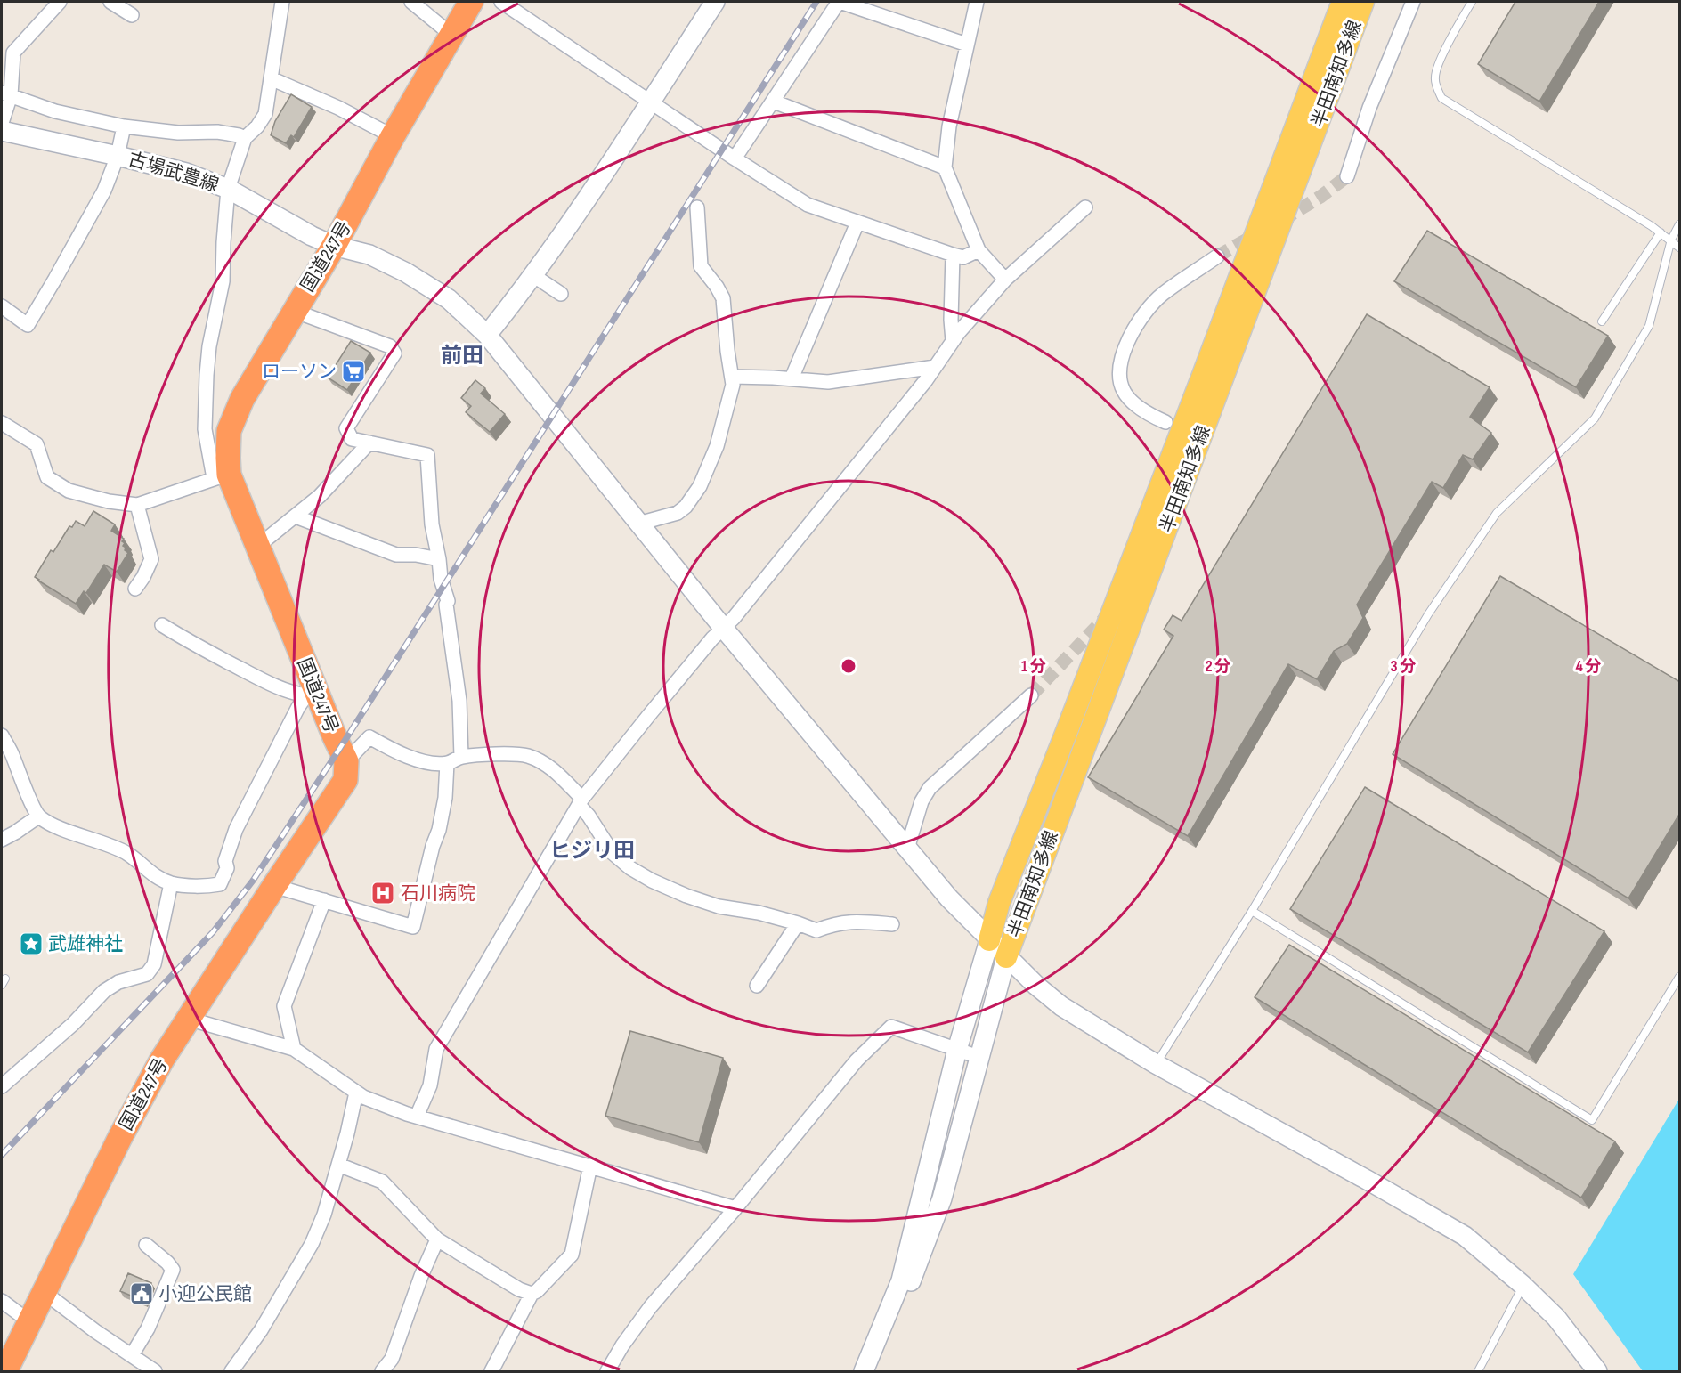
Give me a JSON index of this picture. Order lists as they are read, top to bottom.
{
  "streets": {
    "highway": ["国道247号"],
    "main road": ["半田南知多線"],
    "street": ["古場武豊線"]
  },
  "crossings": [
    ["半田南知多線", "古場武豊線"],
    ["古場武豊線", "国道247号"]
  ],
  "districts": ["前田", "ヒジリ田"],
  "places": {
    "supermarket": ["ローソン"],
    "hospital": ["石川病院"],
    "place": ["武雄神社"],
    "public building": ["小迎公民館"]
  },
  "rings": [
    "1 分",
    "2 分",
    "3 分",
    "4 分"
  ]
}
